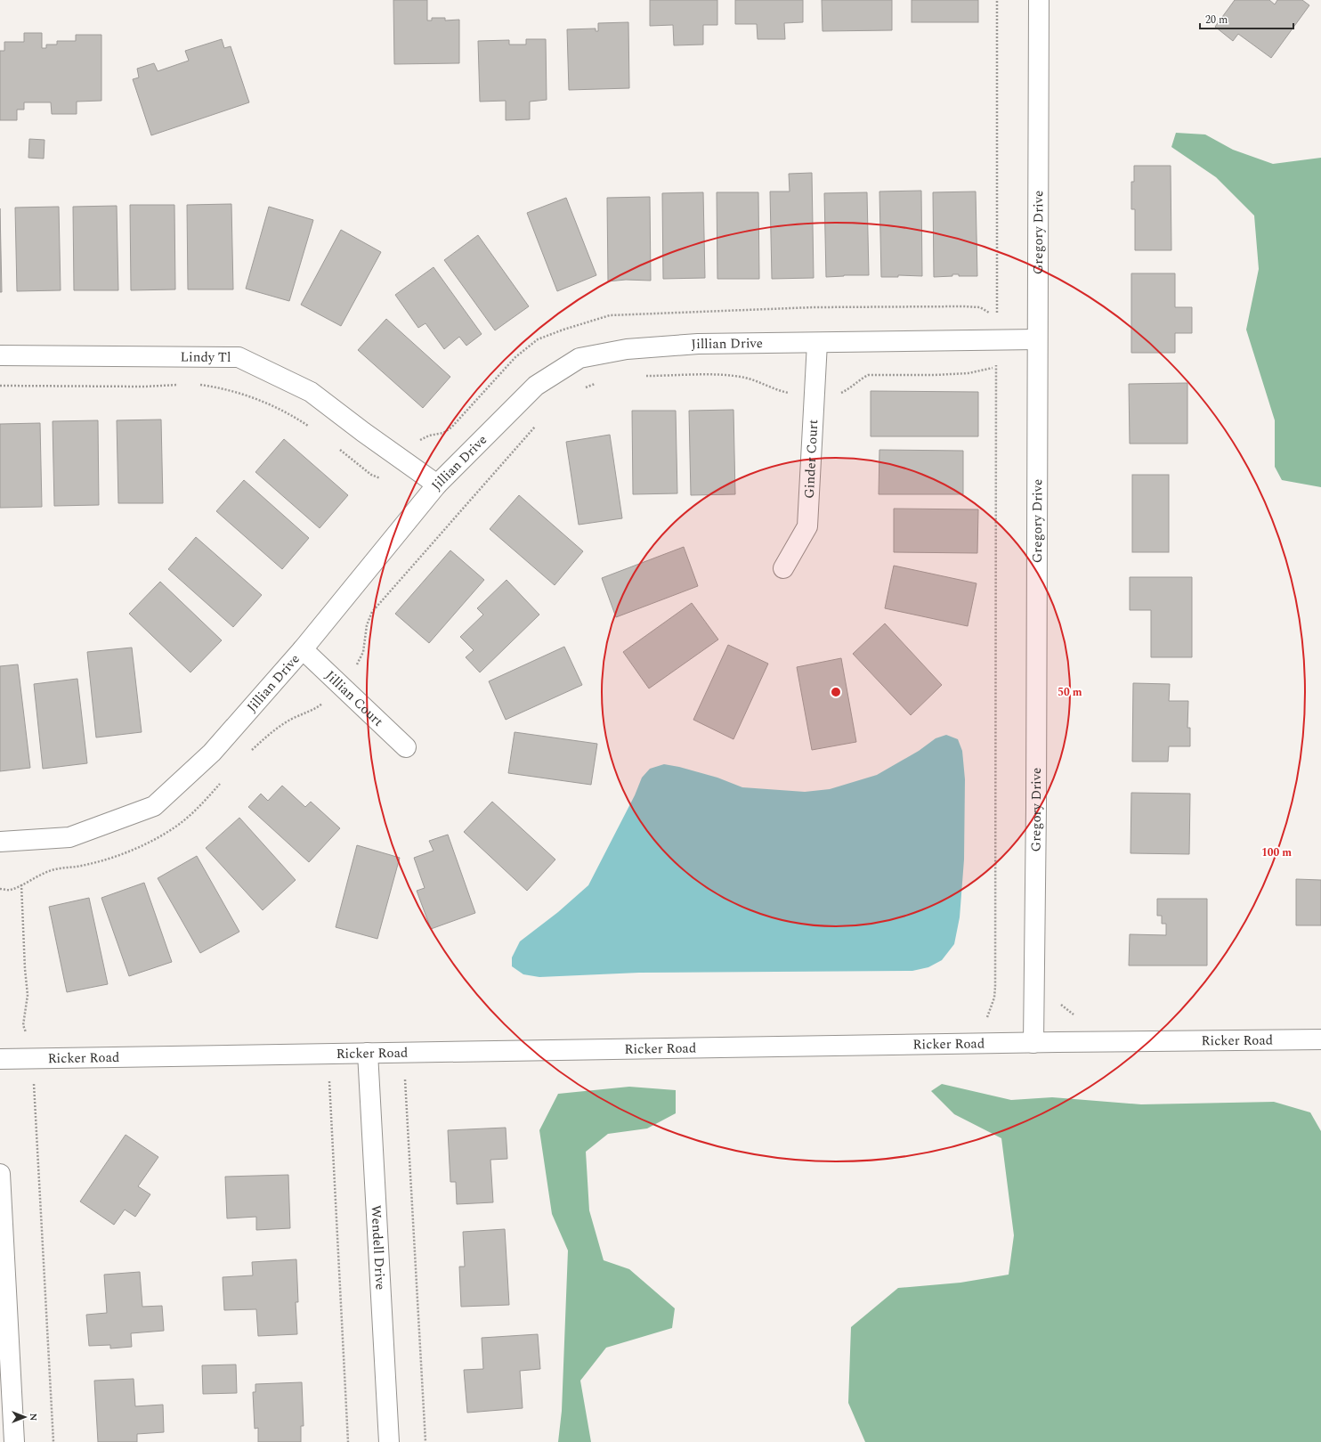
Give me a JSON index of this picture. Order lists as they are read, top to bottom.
{
  "streets": {
    "street": [
      "Gregory Drive",
      "Jillian Drive",
      "Lindy Tl",
      "Ginder Court",
      "Jillian Court",
      "Ricker Road",
      "Wendell Drive"
    ]
  },
  "crossings": [
    ["Gregory Drive", "Jillian Drive"],
    ["Gregory Drive", "Ricker Road"],
    ["Jillian Drive", "Lindy Tl"],
    ["Jillian Drive", "Ginder Court"],
    ["Jillian Drive", "Jillian Court"],
    ["Ricker Road", "Wendell Drive"]
  ],
  "scale_bar": "20 m",
  "north": "right",
  "rings": ["50 m", "100 m"]
}
